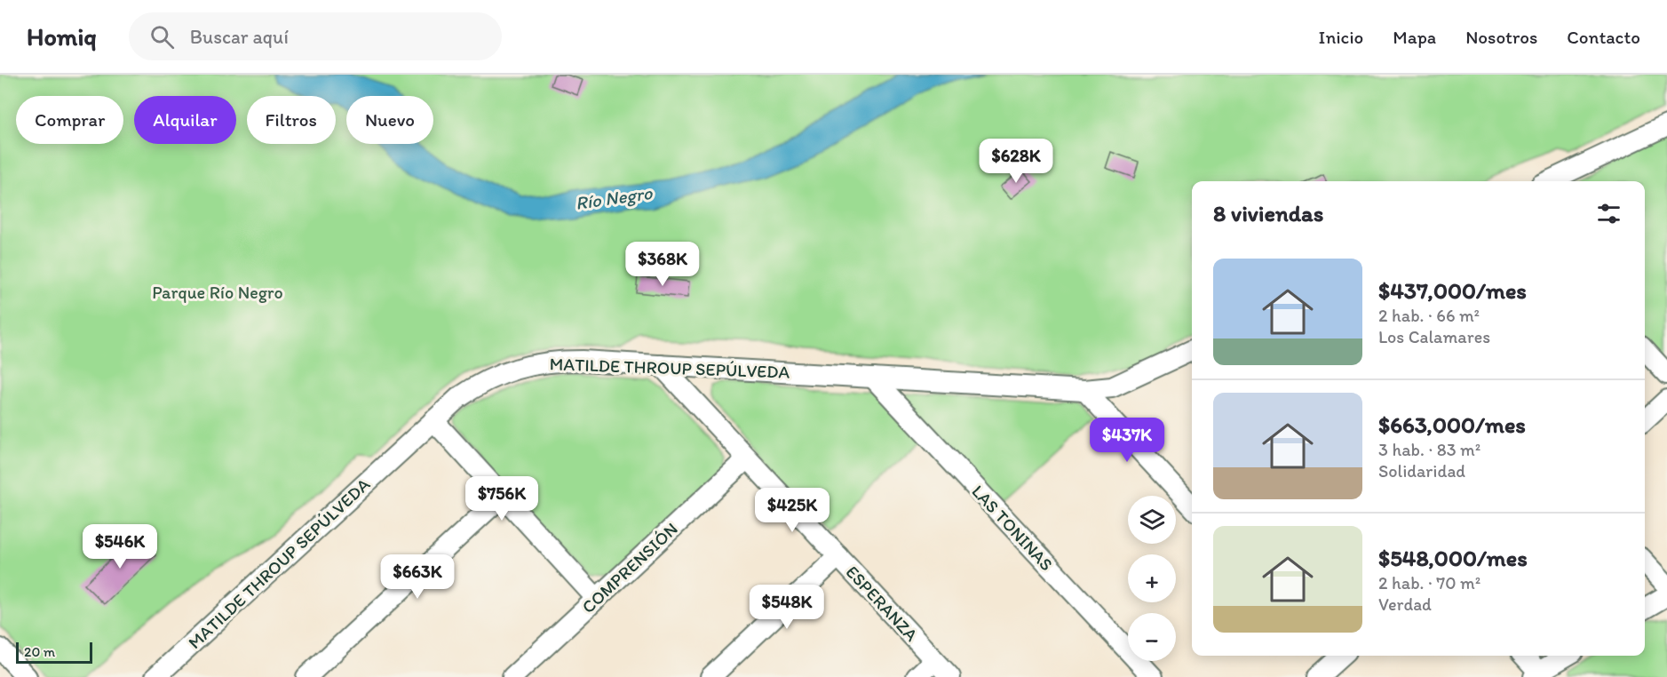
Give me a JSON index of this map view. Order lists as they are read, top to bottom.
{
  "streets": {
    "street": [
      "MATILDE THROUP SEPÚLVEDA",
      "LAS TONINAS",
      "COMPRENSIÓN",
      "ESPERANZA"
    ]
  },
  "crossings": [
    ["MATILDE THROUP SEPÚLVEDA", "LAS TONINAS"],
    ["MATILDE THROUP SEPÚLVEDA", "ESPERANZA"],
    ["COMPRENSIÓN", "ESPERANZA"]
  ],
  "water": ["Río Negro"],
  "parks": ["Parque Río Negro"],
  "scale_bar": "20 m",
  "page": {
    "header": "Homiq",
    "search": "Buscar aquí",
    "nav": [
      "Inicio",
      "Mapa",
      "Nosotros",
      "Contacto"
    ],
    "chip": [
      "Comprar",
      "Alquilar",
      "Filtros",
      "Nuevo"
    ],
    "price": [
      "$628K",
      "$368K",
      "$437K",
      "$756K",
      "$425K",
      "$546K",
      "$663K",
      "$548K"
    ],
    "heading": "8 viviendas",
    "list": [
      {
        "name": "$437,000/mes",
        "note": "2 hab. · 66 m² · Los Calamares"
      },
      {
        "name": "$663,000/mes",
        "note": "3 hab. · 83 m² · Solidaridad"
      },
      {
        "name": "$548,000/mes",
        "note": "2 hab. · 70 m² · Verdad"
      }
    ],
    "map_buttons": ["+", "−"],
    "scale": "20 m"
  }
}
